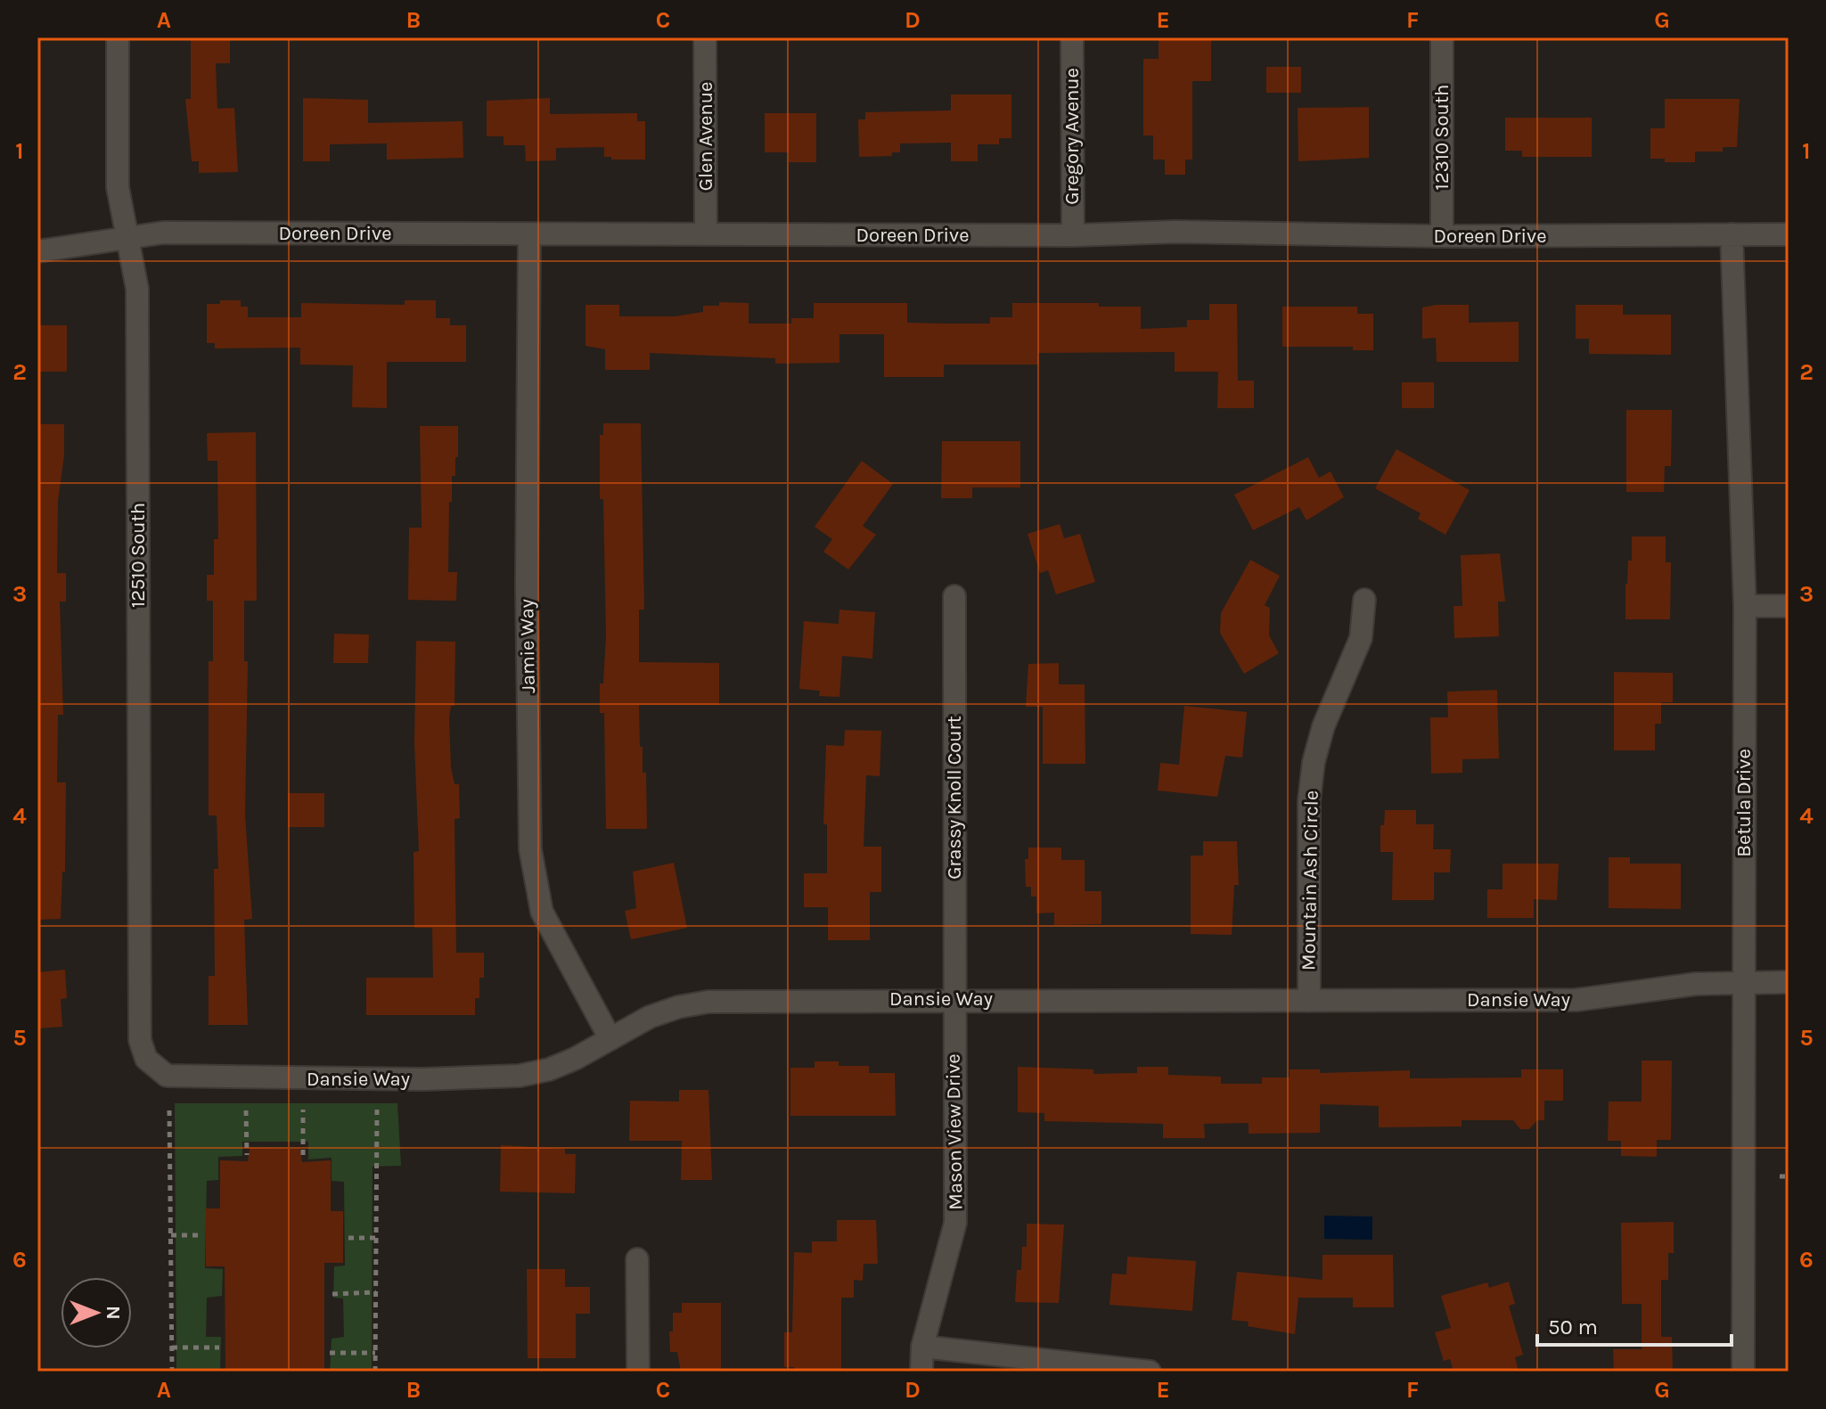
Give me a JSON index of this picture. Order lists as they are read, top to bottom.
{
  "streets": {
    "street": [
      "Glen Avenue",
      "Gregory Avenue",
      "12310 South",
      "Doreen Drive",
      "12510 South",
      "Jamie Way",
      "Grassy Knoll Court",
      "Betula Drive",
      "Mountain Ash Circle",
      "Dansie Way",
      "Mason View Drive"
    ]
  },
  "crossings": [
    ["Glen Avenue", "Doreen Drive"],
    ["Gregory Avenue", "Doreen Drive"],
    ["12310 South", "Doreen Drive"],
    ["Doreen Drive", "12510 South"],
    ["Doreen Drive", "Jamie Way"],
    ["Doreen Drive", "Betula Drive"],
    ["12510 South", "Dansie Way"],
    ["Jamie Way", "Dansie Way"],
    ["Grassy Knoll Court", "Dansie Way"],
    ["Grassy Knoll Court", "Mason View Drive"],
    ["Betula Drive", "Dansie Way"],
    ["Mountain Ash Circle", "Dansie Way"],
    ["Dansie Way", "Mason View Drive"]
  ],
  "scale_bar": "50 m",
  "north": "right",
  "grid": {
    "columns": [
      "A",
      "B",
      "C",
      "D",
      "E",
      "F",
      "G"
    ],
    "rows": [
      "1",
      "2",
      "3",
      "4",
      "5",
      "6"
    ]
  }
}
